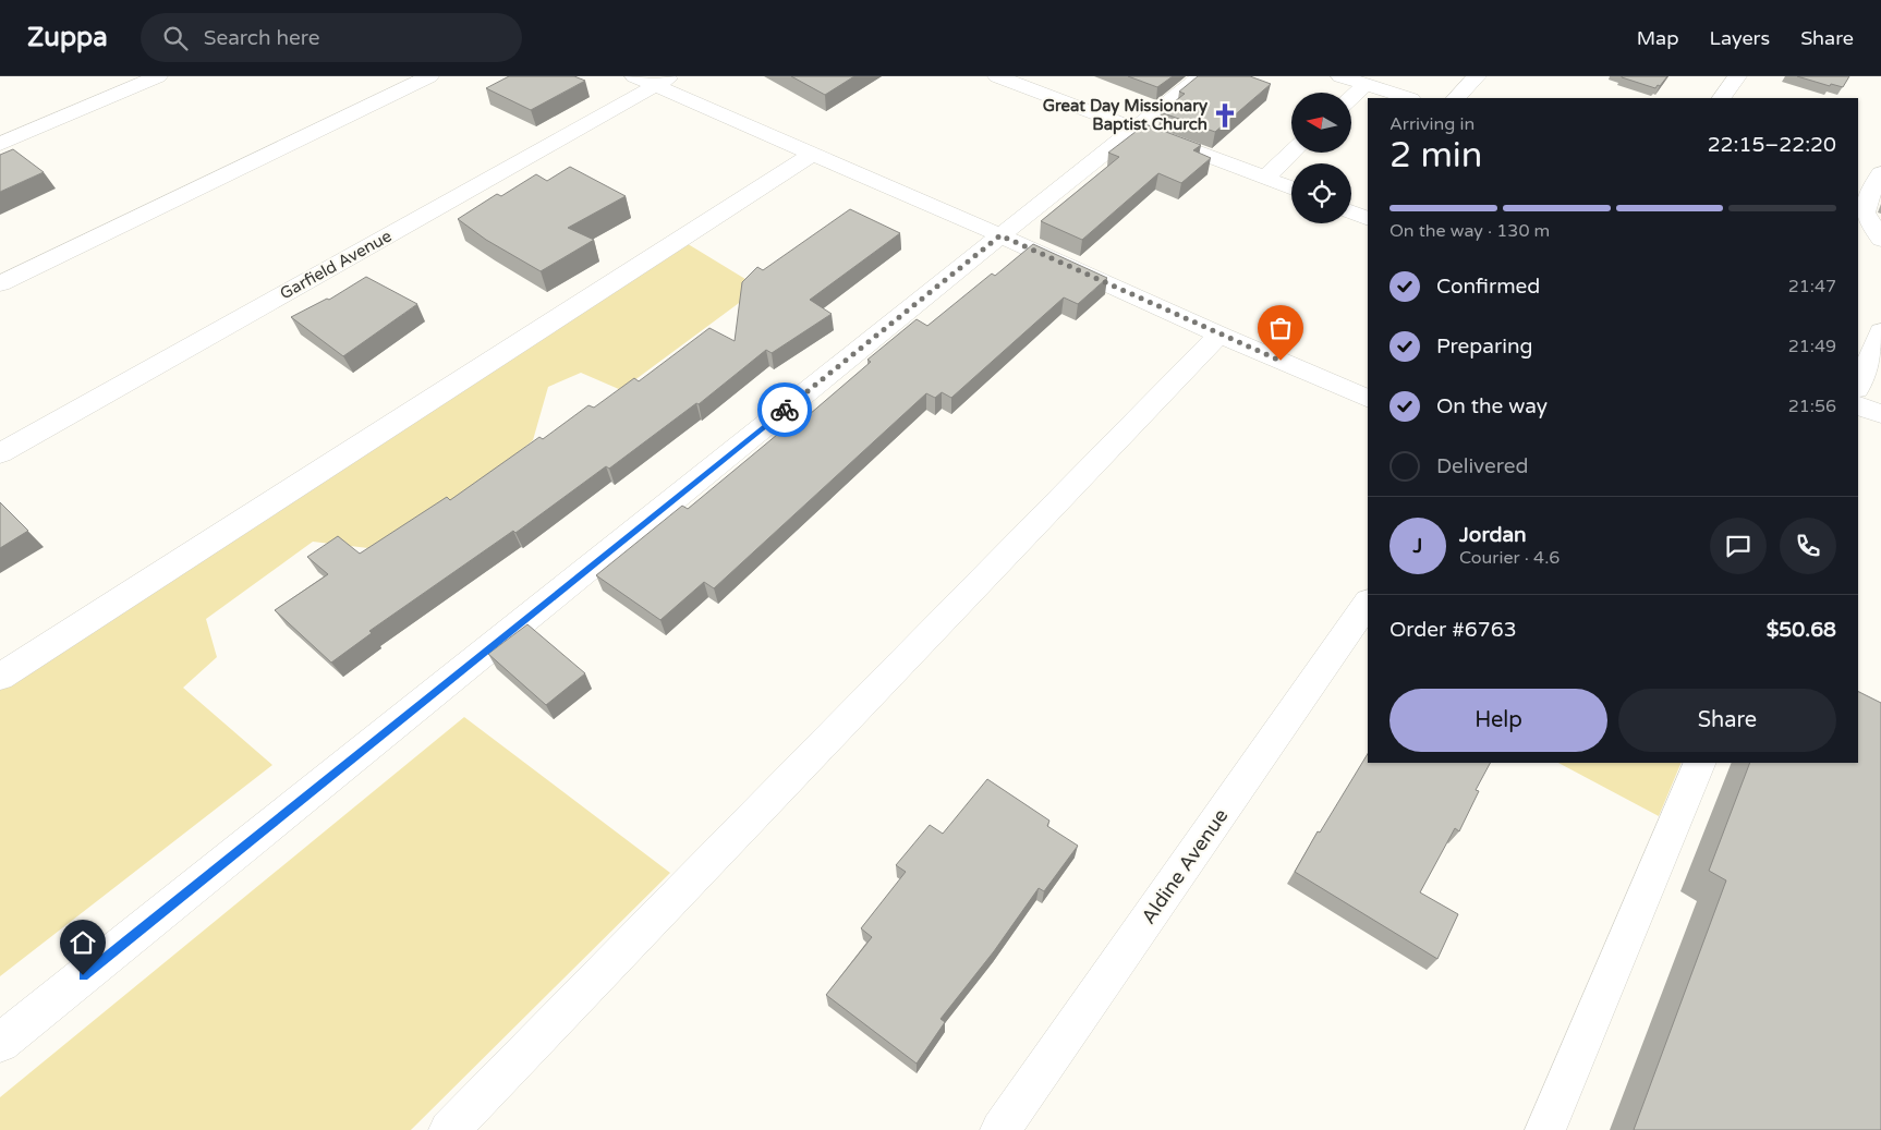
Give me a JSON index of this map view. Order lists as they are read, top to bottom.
{
  "streets": {
    "street": ["Garfield Avenue", "Aldine Avenue"]
  },
  "places": {
    "church": ["Great Day Missionary Baptist Church"]
  },
  "north": "left",
  "page": {
    "header": "Zuppa",
    "search": "Search here",
    "nav": ["Map", "Layers", "Share"],
    "heading": ["2 min", "Arriving in", "22:15–22:20"],
    "panel": [
      "Jordan",
      "Courier · 4.6",
      "Order #6763",
      "$50.68"
    ],
    "bar": "On the way · 130 m",
    "list": [
      ["Confirmed", "21:47"],
      ["Preparing", "21:49"],
      ["On the way", "21:56"],
      "Delivered"
    ],
    "round": "J",
    "buttons": ["Help", "Share"]
  }
}
